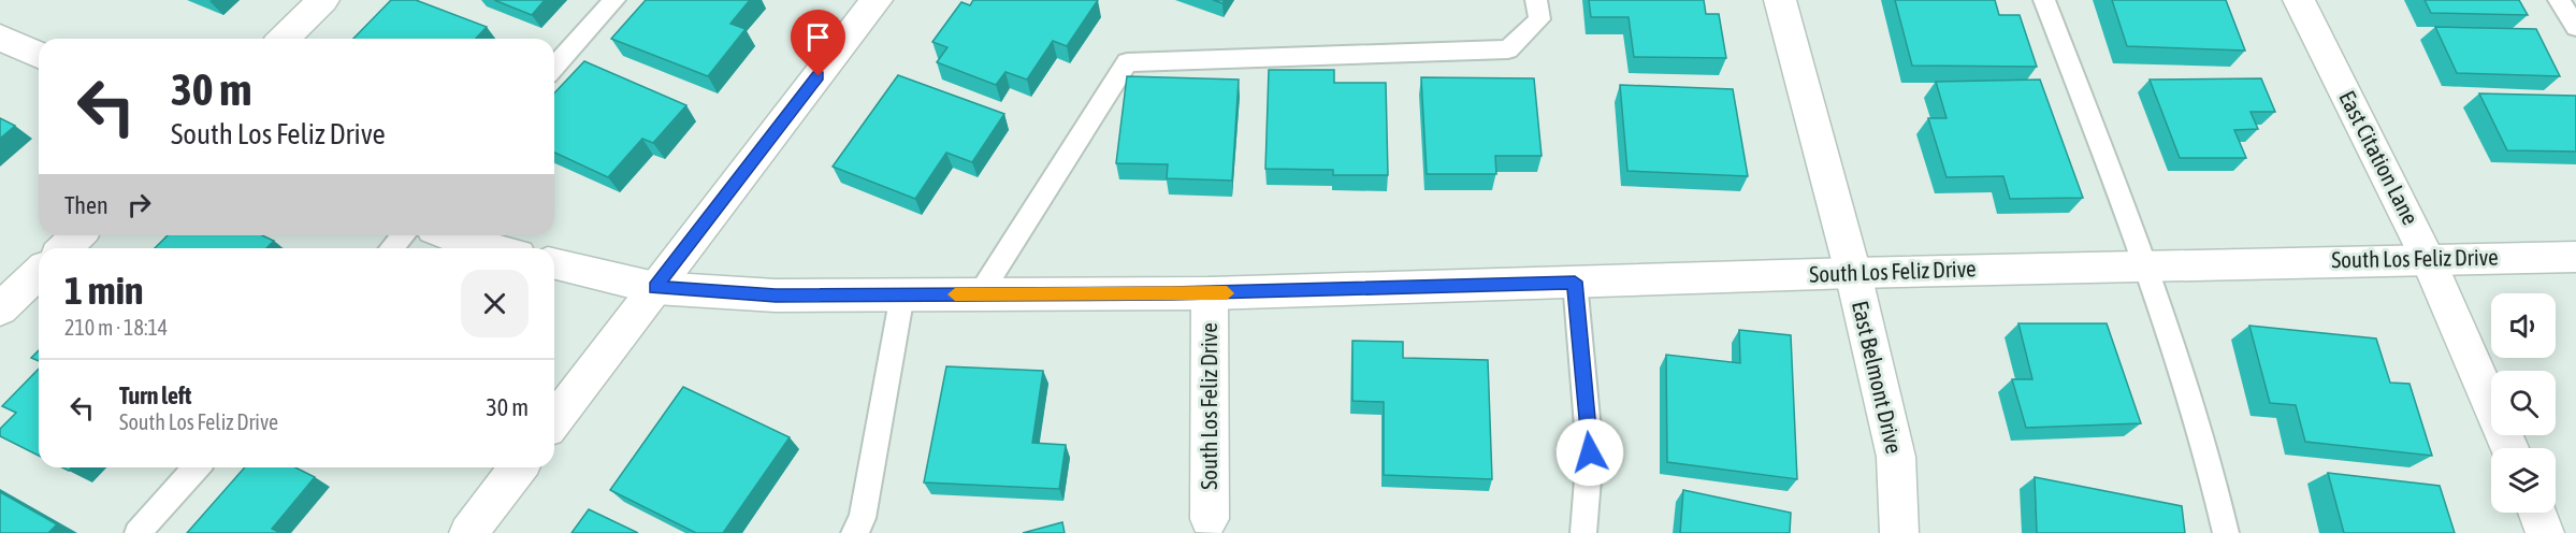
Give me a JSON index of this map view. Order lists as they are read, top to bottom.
{
  "streets": {
    "street": ["East Citation Lane", "South Los Feliz Drive", "East Belmont Drive"]
  },
  "crossings": [
    ["East Citation Lane", "South Los Feliz Drive"],
    ["South Los Feliz Drive", "East Belmont Drive"]
  ],
  "page": {
    "turn": ["30 m", "South Los Feliz Drive"],
    "then": "Then",
    "heading": ["1 min", "210 m · 18:14"],
    "list": [
      {
        "name": "Turn left",
        "note": "South Los Feliz Drive",
        "value": "30 m"
      }
    ]
  }
}
